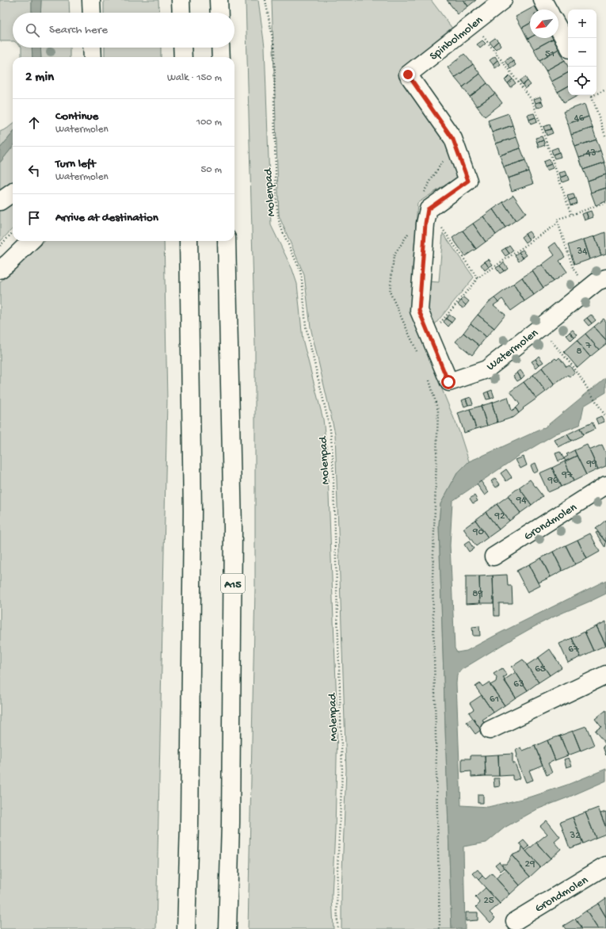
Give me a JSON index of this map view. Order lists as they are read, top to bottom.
{
  "streets": {
    "main road": [
      "Spinbolmolen",
      "Watermolen",
      "Grondmolen",
      "A15"
    ],
    "path": ["Molenpad"]
  },
  "crossings": [
    ["Spinbolmolen", "Watermolen"]
  ],
  "house_numbers": [
    "51",
    "46",
    "43",
    "34",
    "7",
    "8",
    "99",
    "97",
    "96",
    "94",
    "92",
    "90",
    "89",
    "67",
    "65",
    "63",
    "61",
    "32",
    "29",
    "25"
  ],
  "north": "bottom left",
  "page": {
    "map_buttons": ["+", "−"],
    "search": "Search here",
    "heading": ["2 min", "Walk · 150 m"],
    "list": [
      ["Continue", "Watermolen", "100 m"],
      ["Turn left", "Watermolen", "50 m"],
      "Arrive at destination"
    ]
  }
}
